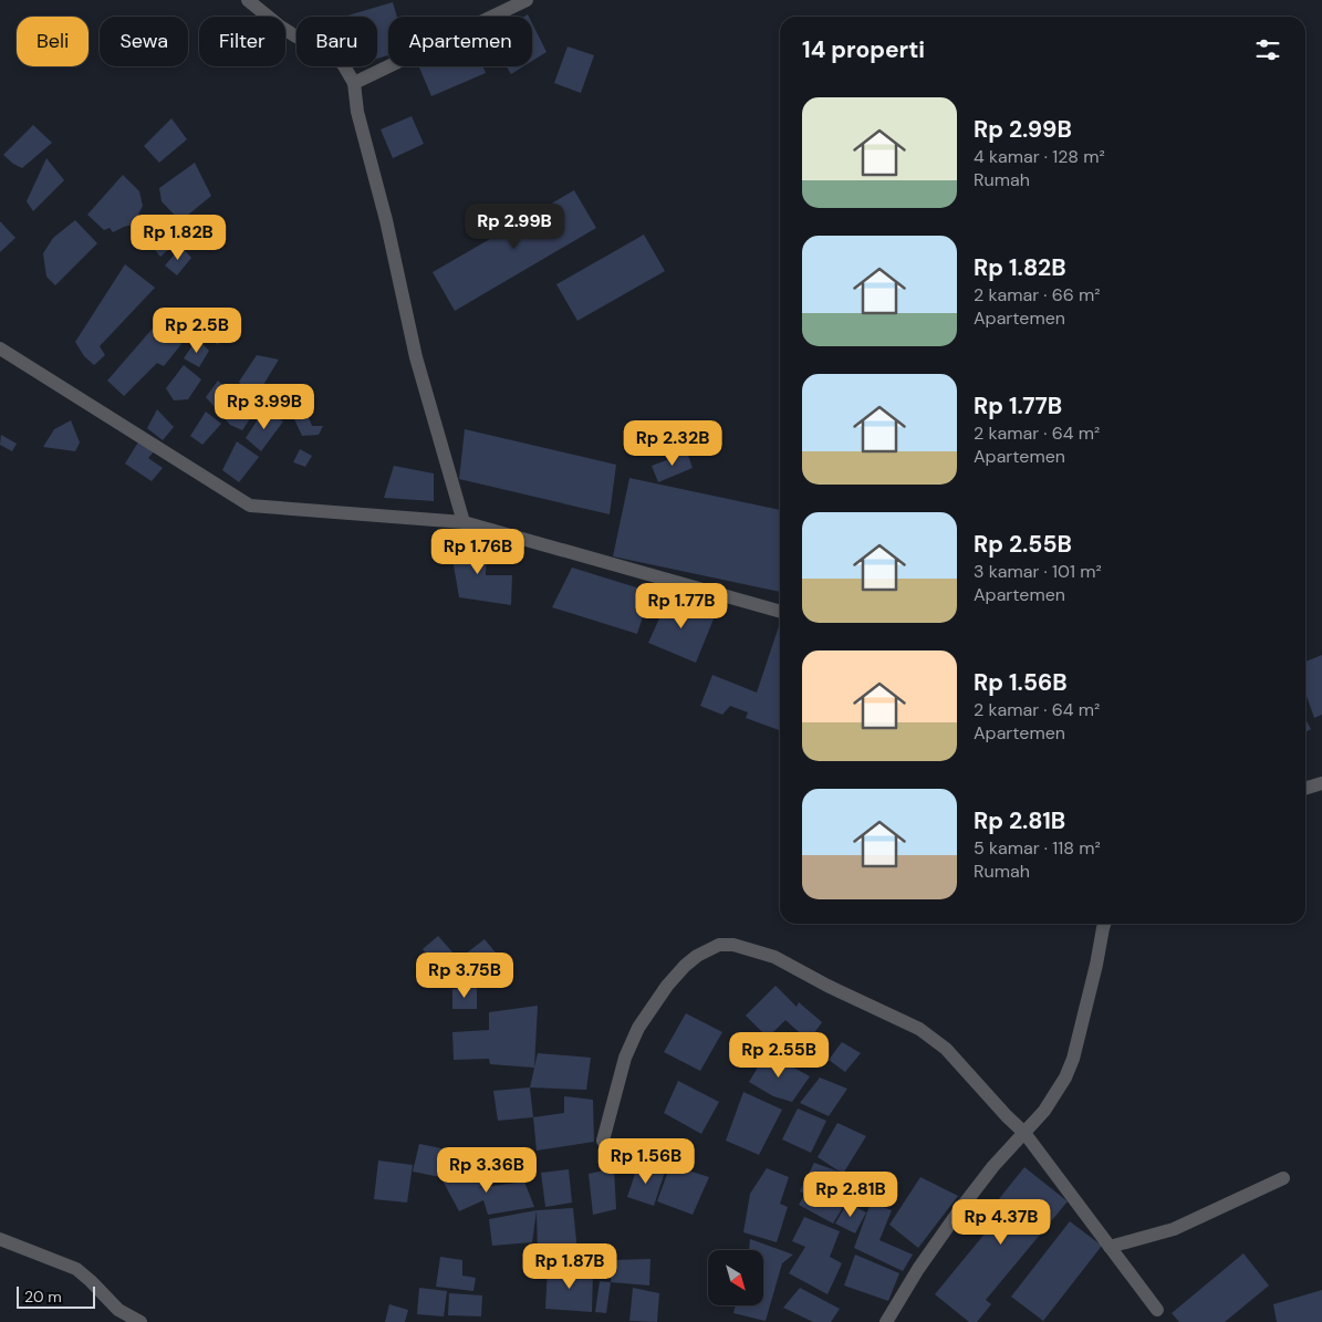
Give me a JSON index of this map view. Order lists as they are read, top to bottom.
{
  "scale_bar": "20 m",
  "north": "bottom right",
  "page": {
    "chip": [
      "Beli",
      "Sewa",
      "Filter",
      "Baru",
      "Apartemen"
    ],
    "heading": "14 properti",
    "list": [
      {
        "name": "Rp 2.99B",
        "note": "4 kamar · 128 m² · Rumah"
      },
      {
        "name": "Rp 1.82B",
        "note": "2 kamar · 66 m² · Apartemen"
      },
      {
        "name": "Rp 1.77B",
        "note": "2 kamar · 64 m² · Apartemen"
      },
      {
        "name": "Rp 2.55B",
        "note": "3 kamar · 101 m² · Apartemen"
      },
      {
        "name": "Rp 1.56B",
        "note": "2 kamar · 64 m² · Apartemen"
      },
      {
        "name": "Rp 2.81B",
        "note": "5 kamar · 118 m² · Rumah"
      }
    ],
    "price": [
      "Rp 2.99B",
      "Rp 1.82B",
      "Rp 2.5B",
      "Rp 3.99B",
      "Rp 2.32B",
      "Rp 1.76B",
      "Rp 1.77B",
      "Rp 3.75B",
      "Rp 2.55B",
      "Rp 1.56B",
      "Rp 3.36B",
      "Rp 2.81B",
      "Rp 4.37B",
      "Rp 1.87B"
    ],
    "scale": "20 m"
  }
}
